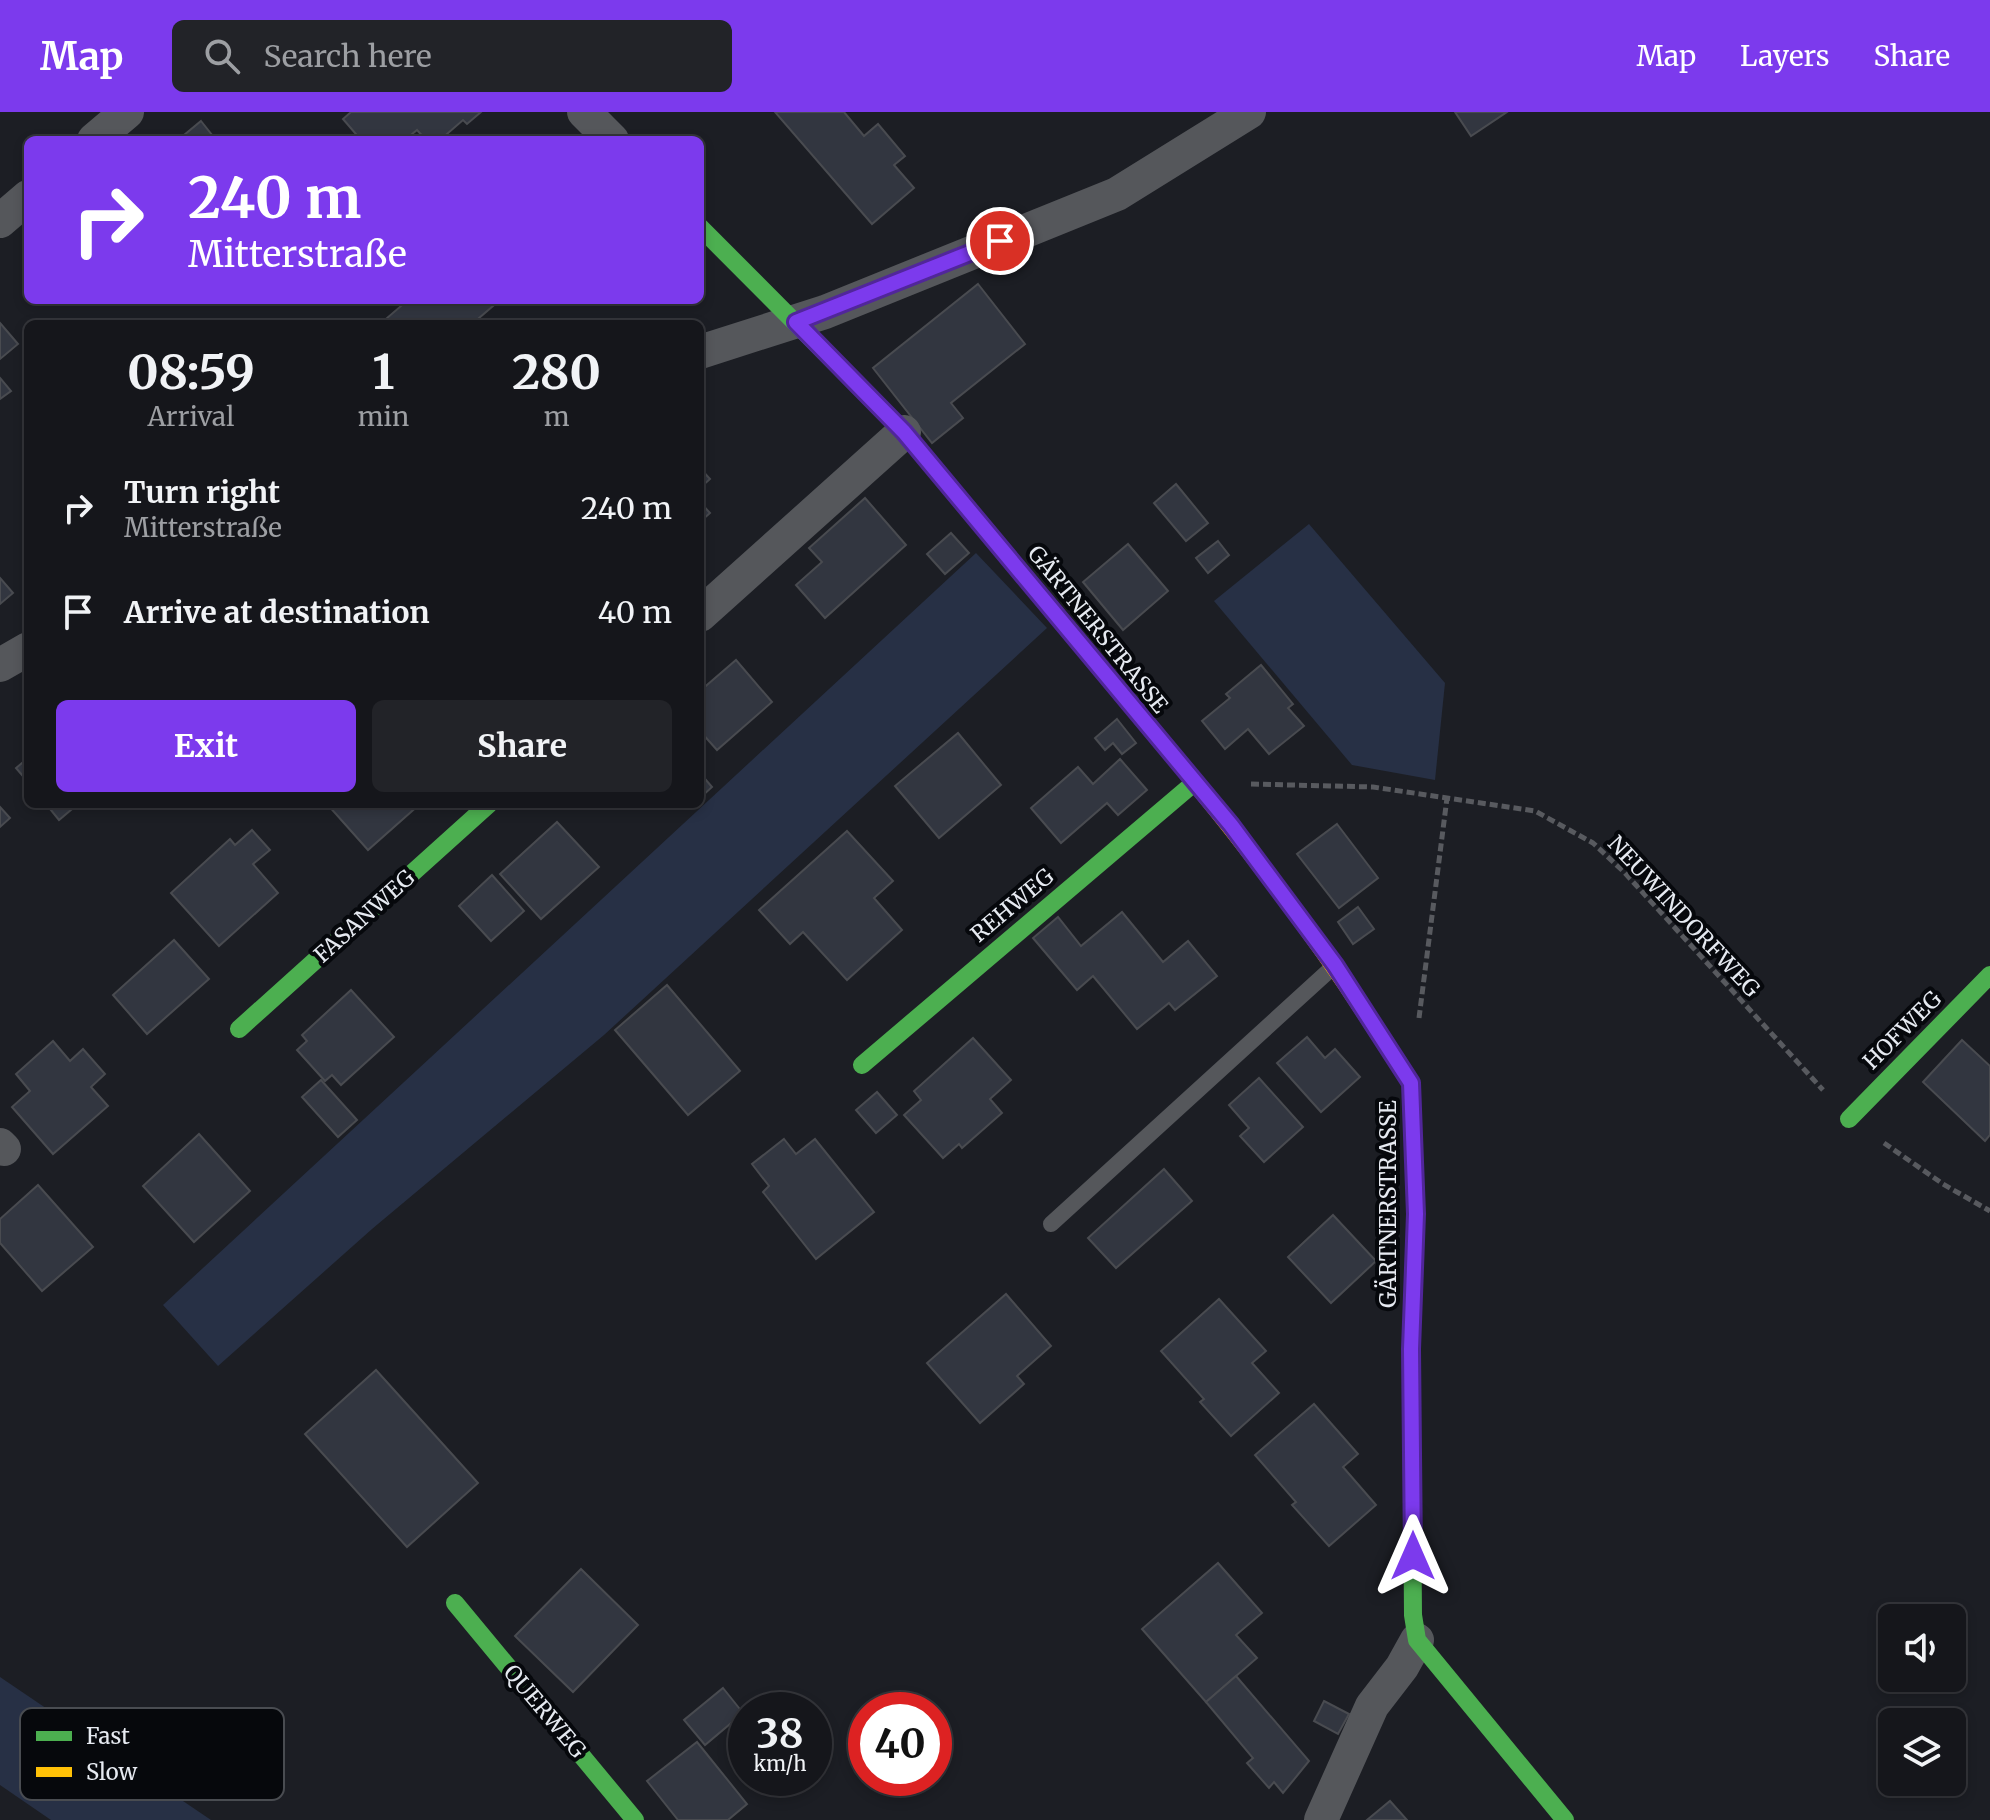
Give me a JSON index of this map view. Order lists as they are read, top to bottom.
{
  "streets": {
    "street": [
      "GÄRTNERSTRASSE",
      "REHWEG",
      "FASANWEG",
      "HOFWEG",
      "QUERWEG"
    ],
    "path": ["NEUWINDORFWEG"]
  },
  "crossings": [
    ["GÄRTNERSTRASSE", "REHWEG"],
    ["GÄRTNERSTRASSE", "NEUWINDORFWEG"],
    ["REHWEG", "NEUWINDORFWEG"],
    ["NEUWINDORFWEG", "HOFWEG"]
  ],
  "legend": ["Fast", "Slow"],
  "page": {
    "header": "Map",
    "search": "Search here",
    "nav": ["Map", "Layers", "Share"],
    "turn": ["240 m", "Mitterstraße"],
    "eta": [
      "08:59",
      "Arrival",
      "1",
      "min",
      "280",
      "m"
    ],
    "list": [
      {
        "name": "Turn right",
        "note": "Mitterstraße",
        "value": "240 m"
      },
      {
        "name": "Arrive at destination",
        "value": "40 m"
      }
    ],
    "buttons": ["Exit", "Share"],
    "speed": "38 km/h",
    "limit": "40"
  }
}
